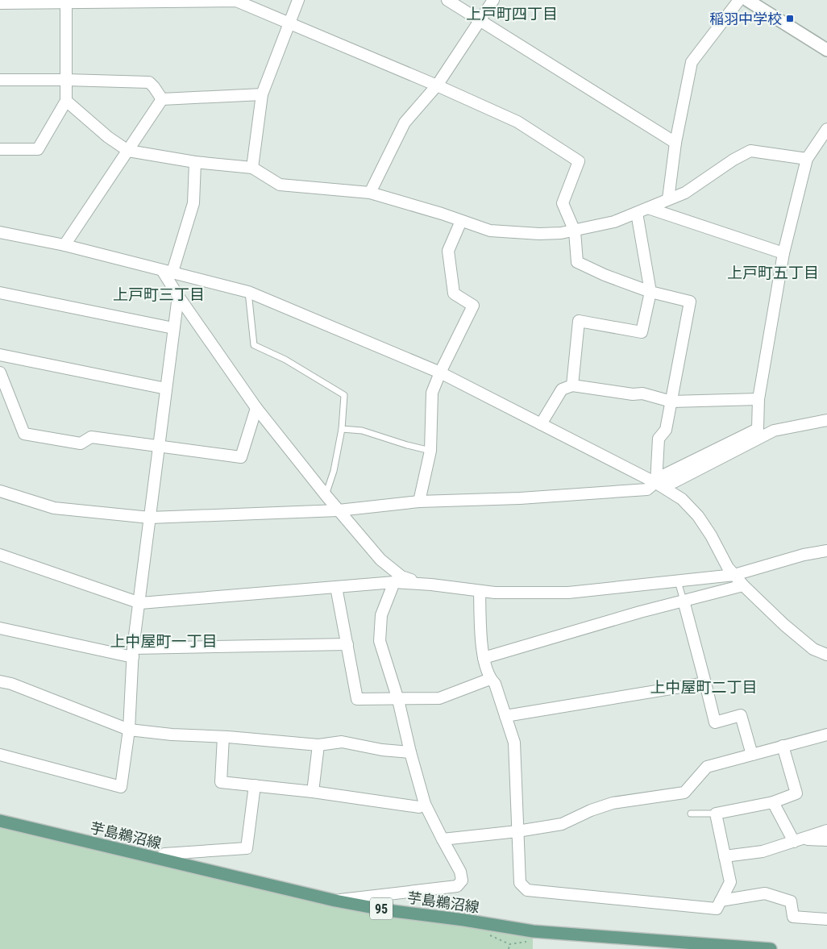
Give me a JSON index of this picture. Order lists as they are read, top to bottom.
{
  "streets": {
    "main road": ["芋島鵜沼線", "95"]
  },
  "districts": [
    "上戸町四丁目",
    "上戸町五丁目",
    "上戸町三丁目",
    "上中屋町一丁目",
    "上中屋町二丁目"
  ],
  "places": {
    "transit": ["稲羽中学校"]
  }
}
